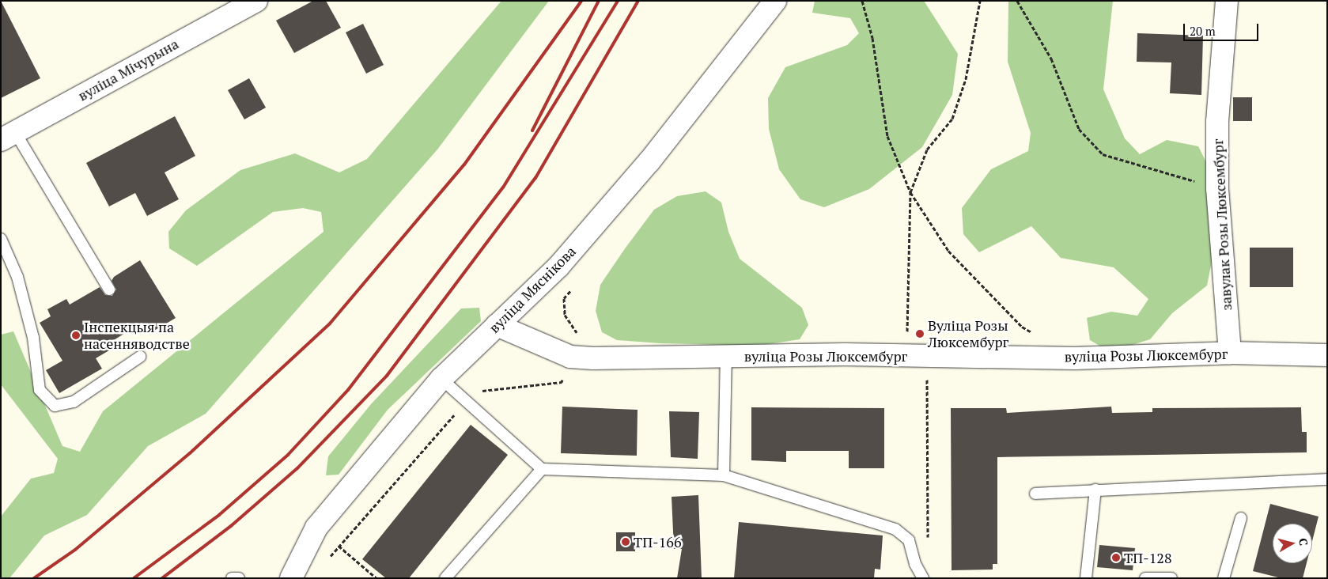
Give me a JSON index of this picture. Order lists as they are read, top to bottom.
{
  "streets": {
    "street": [
      "вуліца Мічурына",
      "завулак Розы Люксембург",
      "вуліца Мяснікова",
      "вуліца Розы Люксембург"
    ]
  },
  "crossings": [
    ["завулак Розы Люксембург", "вуліца Розы Люксембург"],
    ["вуліца Мяснікова", "вуліца Розы Люксембург"]
  ],
  "places": [
    "Вуліца Розы Люксембург",
    "Інспекцыя па насенняводстве",
    "ТП-166",
    "ТП-128"
  ],
  "scale_bar": "20 m",
  "north": "right"
}
